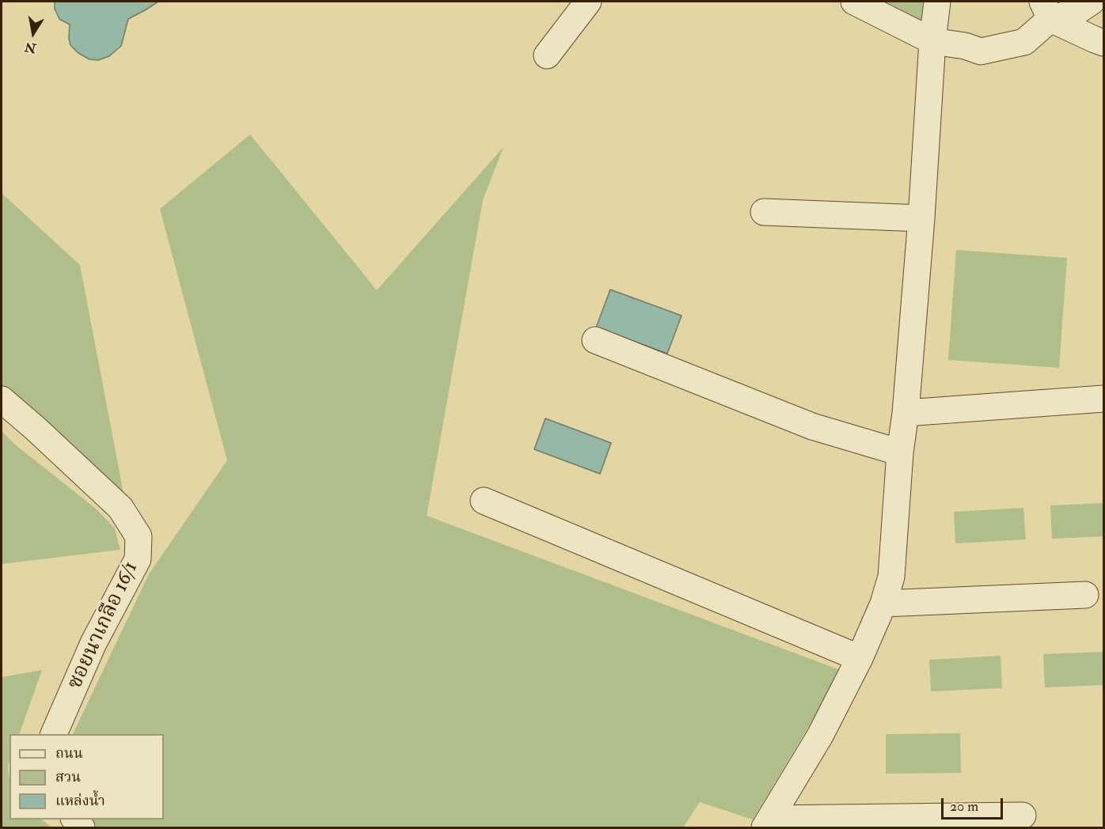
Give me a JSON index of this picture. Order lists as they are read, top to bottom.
{
  "streets": {
    "street": ["ซอยนาเกลือ 16/1"]
  },
  "legend": ["ถนน", "สวน", "แหล่งน้ำ"],
  "scale_bar": "20 m",
  "north": "bottom"
}
